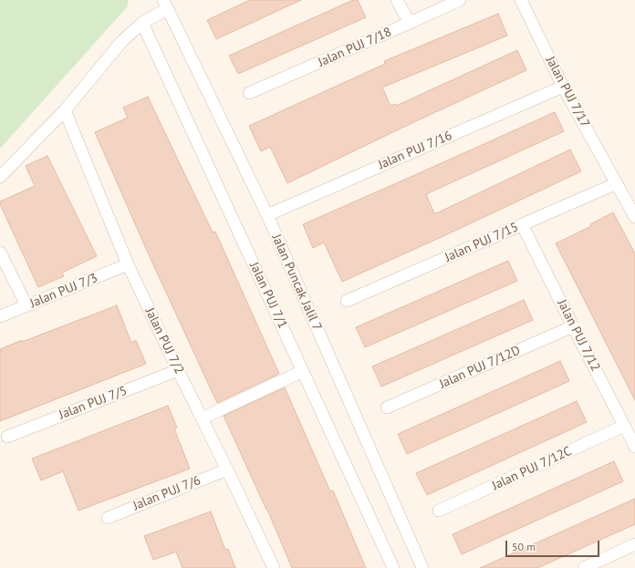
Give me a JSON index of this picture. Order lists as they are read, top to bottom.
{
  "streets": {
    "street": [
      "Jalan PUJ 7/18",
      "Jalan PUJ 7/17",
      "Jalan PUJ 7/16",
      "Jalan PUJ 7/15",
      "Jalan Puncak Jalil 7",
      "Jalan PUJ 7/3",
      "Jalan PUJ 7/1",
      "Jalan PUJ 7/12",
      "Jalan PUJ 7/2",
      "Jalan PUJ 7/12D",
      "Jalan PUJ 7/5",
      "Jalan PUJ 7/12C",
      "Jalan PUJ 7/6"
    ]
  },
  "crossings": [
    ["Jalan PUJ 7/17", "Jalan PUJ 7/16"],
    ["Jalan PUJ 7/17", "Jalan PUJ 7/15"],
    ["Jalan PUJ 7/16", "Jalan Puncak Jalil 7"],
    ["Jalan PUJ 7/15", "Jalan PUJ 7/12"],
    ["Jalan PUJ 7/3", "Jalan PUJ 7/2"],
    ["Jalan PUJ 7/12", "Jalan PUJ 7/12D"],
    ["Jalan PUJ 7/12", "Jalan PUJ 7/12C"],
    ["Jalan PUJ 7/2", "Jalan PUJ 7/5"],
    ["Jalan PUJ 7/2", "Jalan PUJ 7/6"]
  ],
  "scale_bar": "50 m"
}
